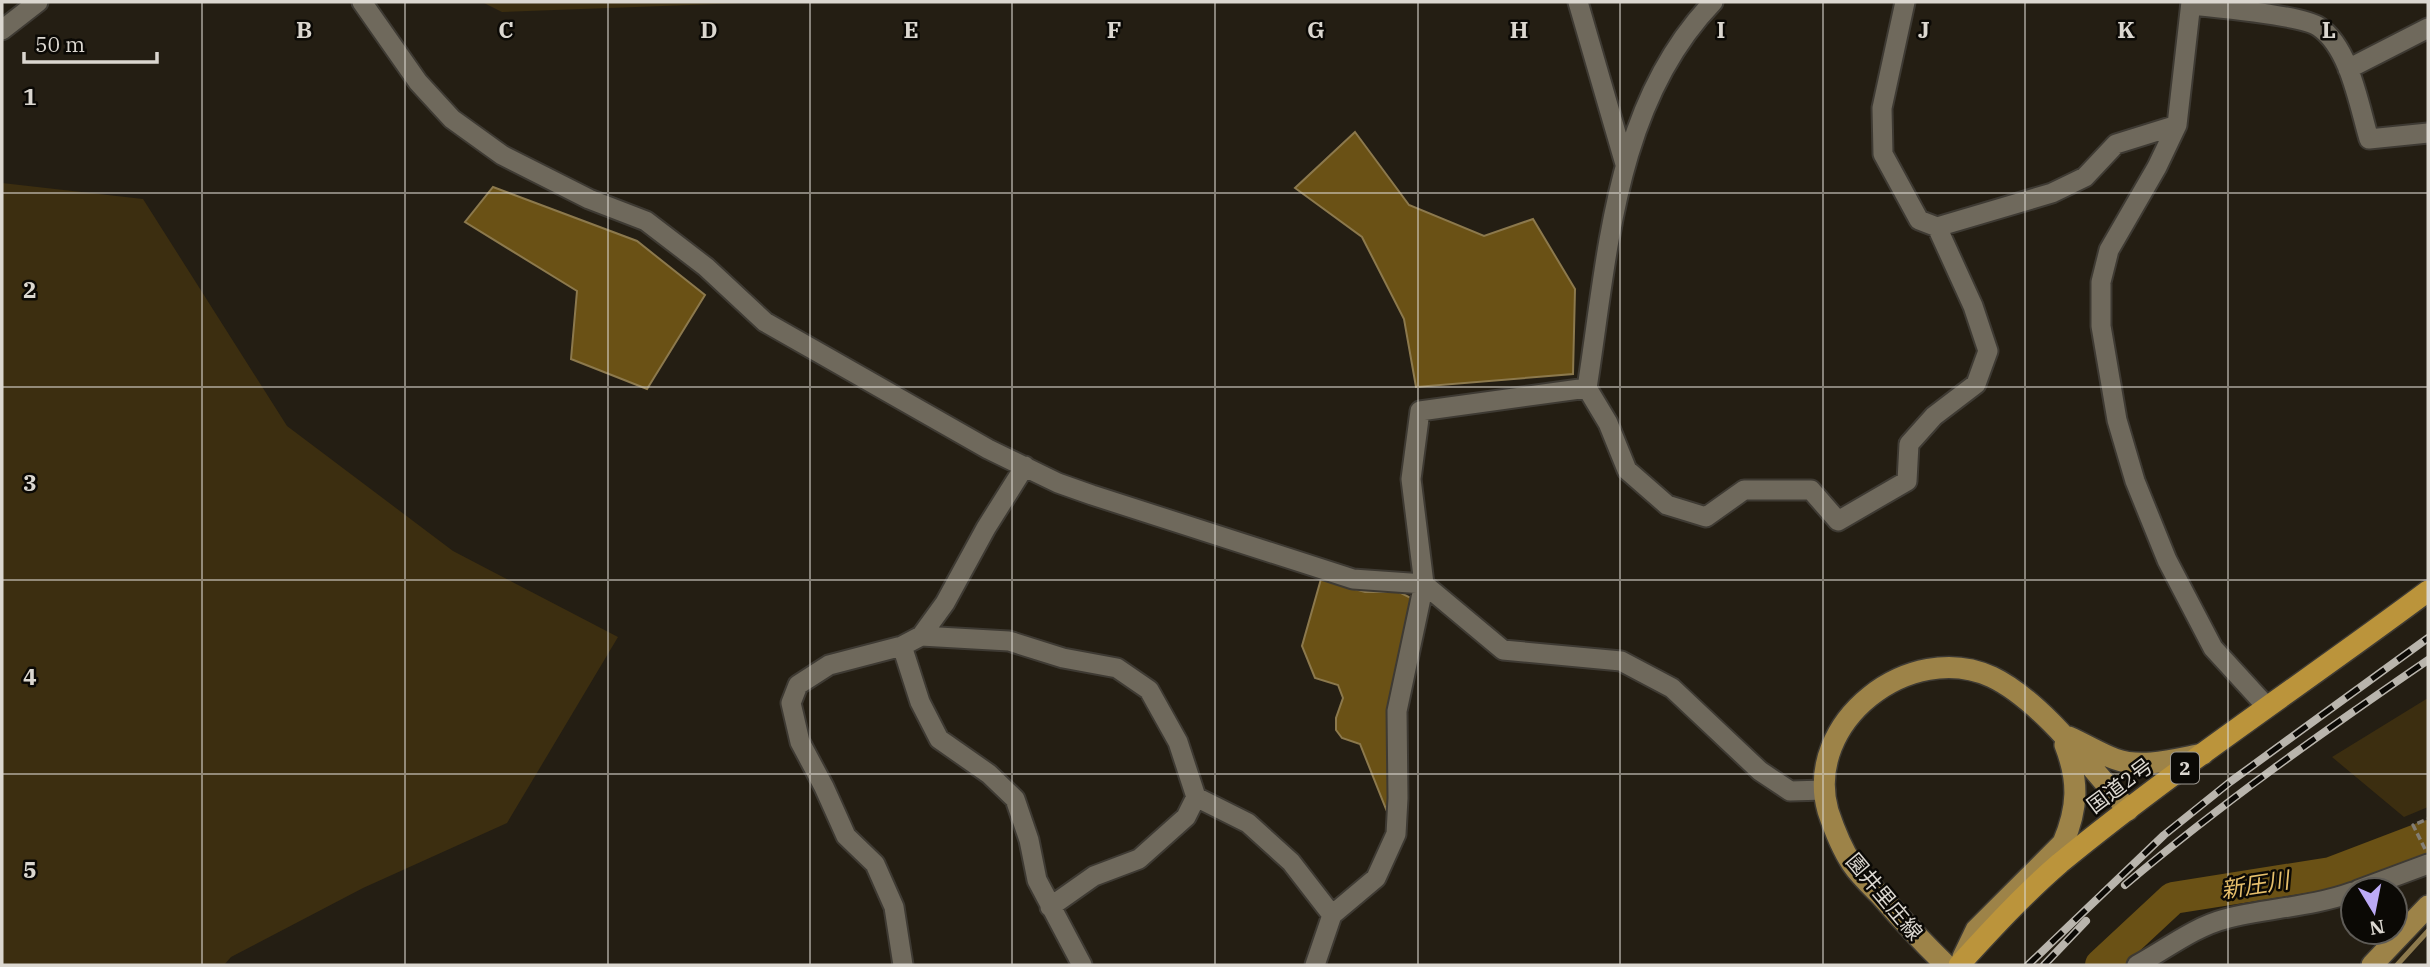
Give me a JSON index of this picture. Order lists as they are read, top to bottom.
{
  "streets": {
    "highway": ["2", "国道2号"],
    "main road": ["園井里庄線"]
  },
  "crossings": [
    ["国道2号", "園井里庄線"]
  ],
  "water": ["新圧川"],
  "scale_bar": "50 m",
  "north": "bottom",
  "grid": {
    "columns": [
      "B",
      "C",
      "D",
      "E",
      "F",
      "G",
      "H",
      "I",
      "J",
      "K",
      "L"
    ],
    "rows": [
      "1",
      "2",
      "3",
      "4",
      "5"
    ]
  }
}
